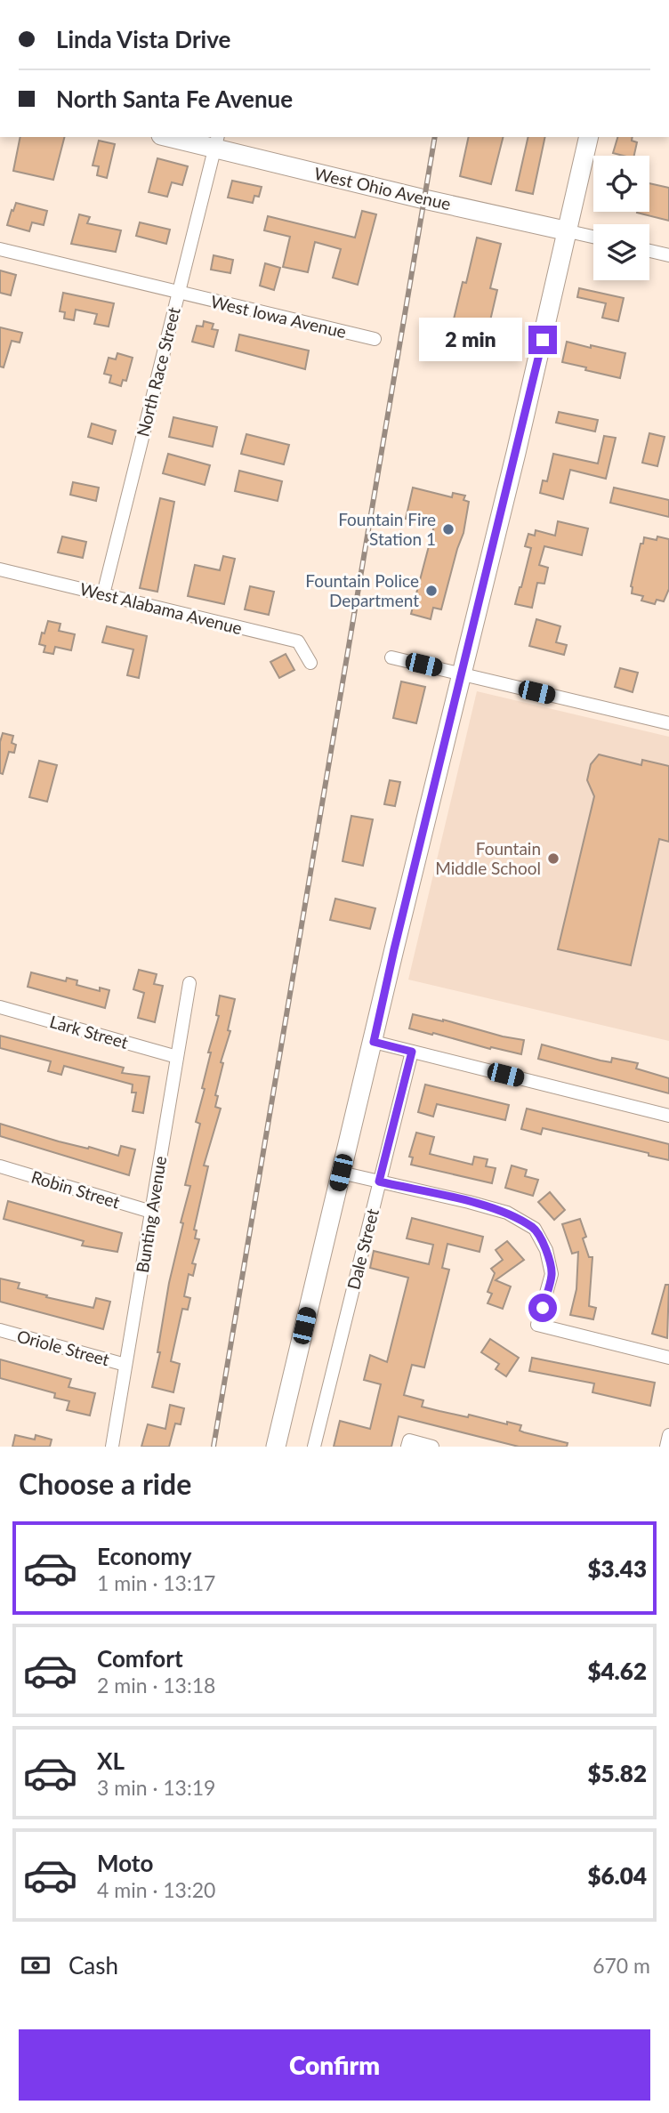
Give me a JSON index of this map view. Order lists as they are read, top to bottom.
{
  "streets": {
    "main road": ["West Ohio Avenue"],
    "street": [
      "West Iowa Avenue",
      "North Race Street",
      "West Alabama Avenue",
      "Lark Street",
      "Robin Street",
      "Bunting Avenue",
      "Dale Street",
      "Oriole Street"
    ]
  },
  "crossings": [
    ["West Ohio Avenue", "North Race Street"],
    ["West Iowa Avenue", "North Race Street"],
    ["North Race Street", "West Alabama Avenue"],
    ["Lark Street", "Bunting Avenue"],
    ["Robin Street", "Bunting Avenue"],
    ["Bunting Avenue", "Oriole Street"]
  ],
  "places": ["Fountain Fire Station 1", "Fountain Police Department", "Fountain Middle School"],
  "page": {
    "banner": ["Linda Vista Drive", "North Santa Fe Avenue"],
    "bubble": "2 min",
    "heading": "Choose a ride",
    "list": [
      {
        "name": "Economy",
        "note": "1 min · 13:17",
        "value": "$3.43"
      },
      {
        "name": "Comfort",
        "note": "2 min · 13:18",
        "value": "$4.62"
      },
      {
        "name": "XL",
        "note": "3 min · 13:19",
        "value": "$5.82"
      },
      {
        "name": "Moto",
        "note": "4 min · 13:20",
        "value": "$6.04"
      }
    ],
    "pay": ["Cash", "670 m"],
    "buttons": "Confirm"
  }
}
